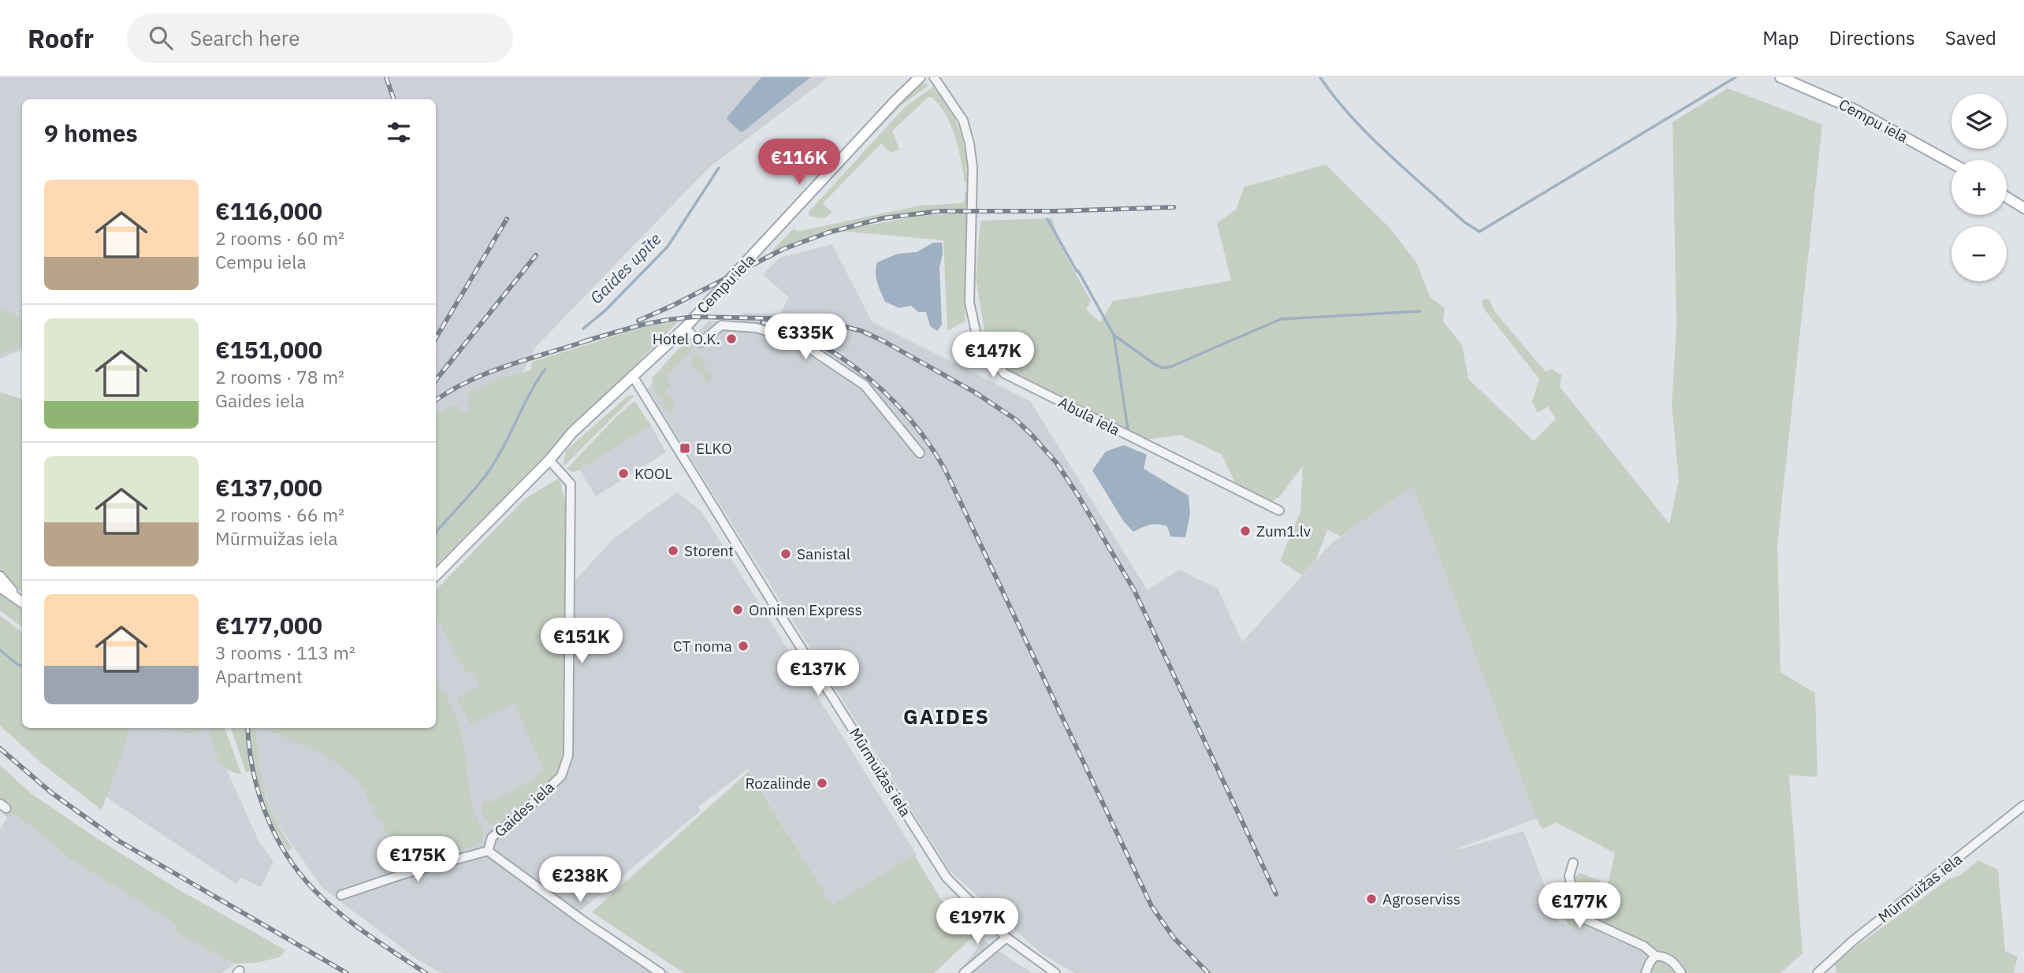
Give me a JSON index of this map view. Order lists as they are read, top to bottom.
{
  "streets": {
    "main road": ["Cempu iela"],
    "street": ["Abula iela", "Mūrmuižas iela", "Gaides iela"]
  },
  "crossings": [
    ["Cempu iela", "Mūrmuižas iela"],
    ["Cempu iela", "Gaides iela"]
  ],
  "districts": ["GAIDES"],
  "water": ["Gaides upīte"],
  "places": {
    "other": [
      "Hotel O.K.",
      "KOOL",
      "Zum1.lv",
      "Storent",
      "Sanistal",
      "Onninen Express",
      "CT noma",
      "Rozalinde",
      "Agroserviss"
    ],
    "transit": ["ELKO"]
  },
  "page": {
    "header": "Roofr",
    "search": "Search here",
    "nav": ["Map", "Directions", "Saved"],
    "map_buttons": ["+", "−"],
    "heading": "9 homes",
    "price": [
      "€116K",
      "€335K",
      "€147K",
      "€151K",
      "€137K",
      "€175K",
      "€238K",
      "€177K",
      "€197K"
    ],
    "list": [
      {
        "name": "€116,000",
        "note": "2 rooms · 60 m² · Cempu iela"
      },
      {
        "name": "€151,000",
        "note": "2 rooms · 78 m² · Gaides iela"
      },
      {
        "name": "€137,000",
        "note": "2 rooms · 66 m² · Mūrmuižas iela"
      },
      {
        "name": "€177,000",
        "note": "3 rooms · 113 m² · Apartment"
      }
    ]
  }
}
